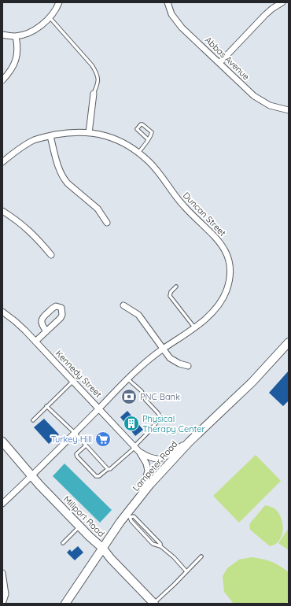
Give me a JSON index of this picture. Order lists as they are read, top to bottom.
{
  "streets": {
    "main road": ["Lampeter Road", "Millport Road"],
    "street": ["Abbas Avenue", "Duncan Street", "Kennedy Street"]
  },
  "crossings": [
    ["Duncan Street", "Kennedy Street"],
    ["Duncan Street", "Millport Road"],
    ["Kennedy Street", "Lampeter Road"],
    ["Lampeter Road", "Millport Road"]
  ],
  "places": {
    "bank": ["PNC Bank"],
    "building": ["Physical Therapy Center"],
    "supermarket": ["Turkey Hill"]
  }
}
